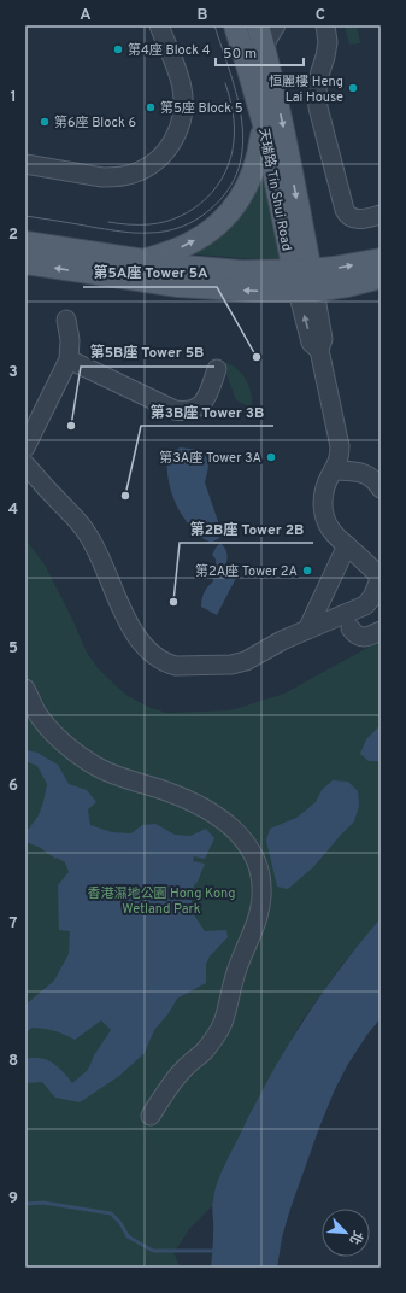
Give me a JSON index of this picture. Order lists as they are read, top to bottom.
{
  "streets": {
    "main road": ["天瑞路 Tin Shui Road"]
  },
  "parks": ["香港濕地公園 Hong Kong Wetland Park"],
  "places": [
    "第4座 Block 4",
    "恒麗樓 Heng Lai House",
    "第5座 Block 5",
    "第6座 Block 6",
    "第5A座 Tower 5A",
    "第5B座 Tower 5B",
    "第3A座 Tower 3A",
    "第3B座 Tower 3B",
    "第2A座 Tower 2A",
    "第2B座 Tower 2B"
  ],
  "scale_bar": "50 m",
  "north": "bottom right",
  "grid": {
    "columns": ["A", "B", "C"],
    "rows": [
      "1",
      "2",
      "3",
      "4",
      "5",
      "6",
      "7",
      "8",
      "9"
    ]
  }
}
